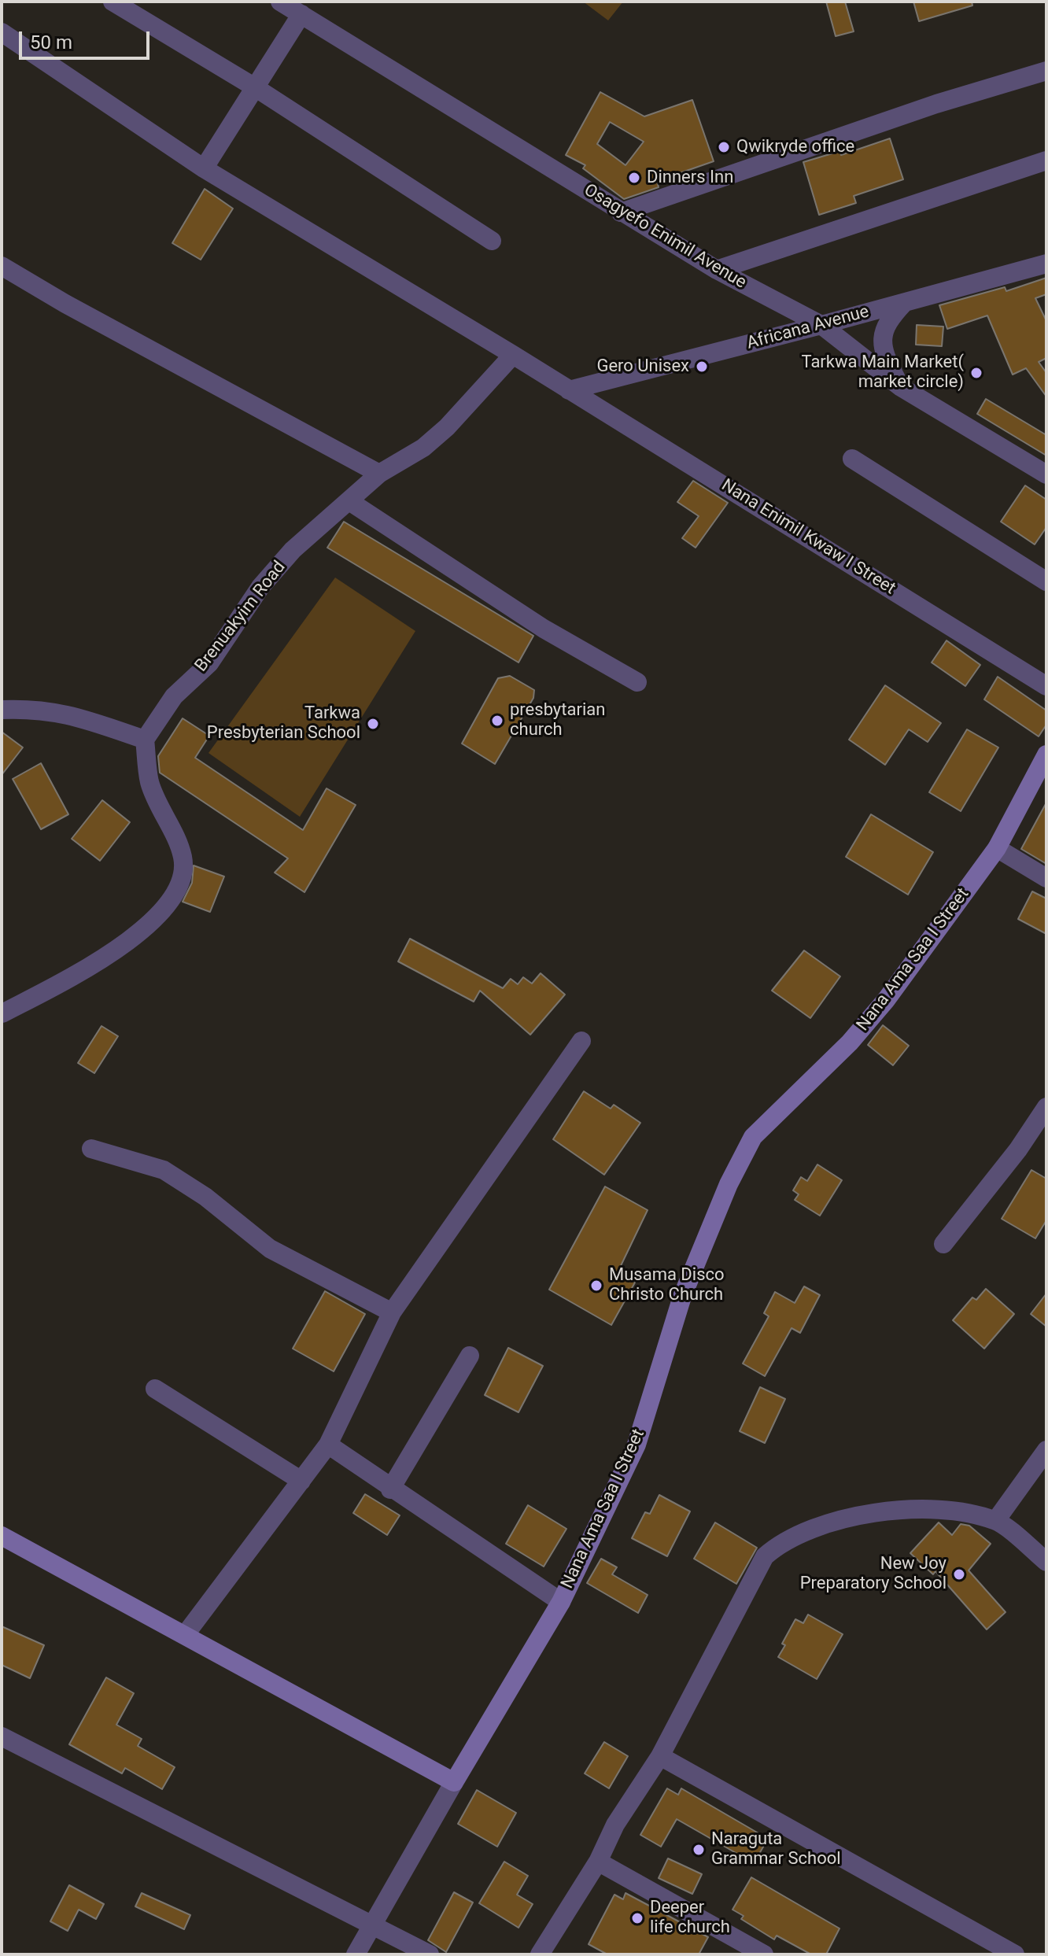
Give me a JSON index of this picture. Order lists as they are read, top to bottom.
{
  "streets": {
    "street": [
      "Osagyefo Enimil Avenue",
      "Africana Avenue",
      "Nana Enimil Kwaw I Street",
      "Brenuakyim Road",
      "Nana Ama Saa I Street"
    ]
  },
  "crossings": [
    ["Osagyefo Enimil Avenue", "Africana Avenue"],
    ["Africana Avenue", "Nana Enimil Kwaw I Street"],
    ["Nana Enimil Kwaw I Street", "Brenuakyim Road"]
  ],
  "places": [
    "Qwikryde office",
    "Dinners Inn",
    "Gero Unisex",
    "Tarkwa Main Market( market circle)",
    "presbytarian church",
    "Tarkwa Presbyterian School",
    "Musama Disco Christo Church",
    "New Joy Preparatory School",
    "Naraguta Grammar School",
    "Deeper life church"
  ],
  "scale_bar": "50 m"
}
